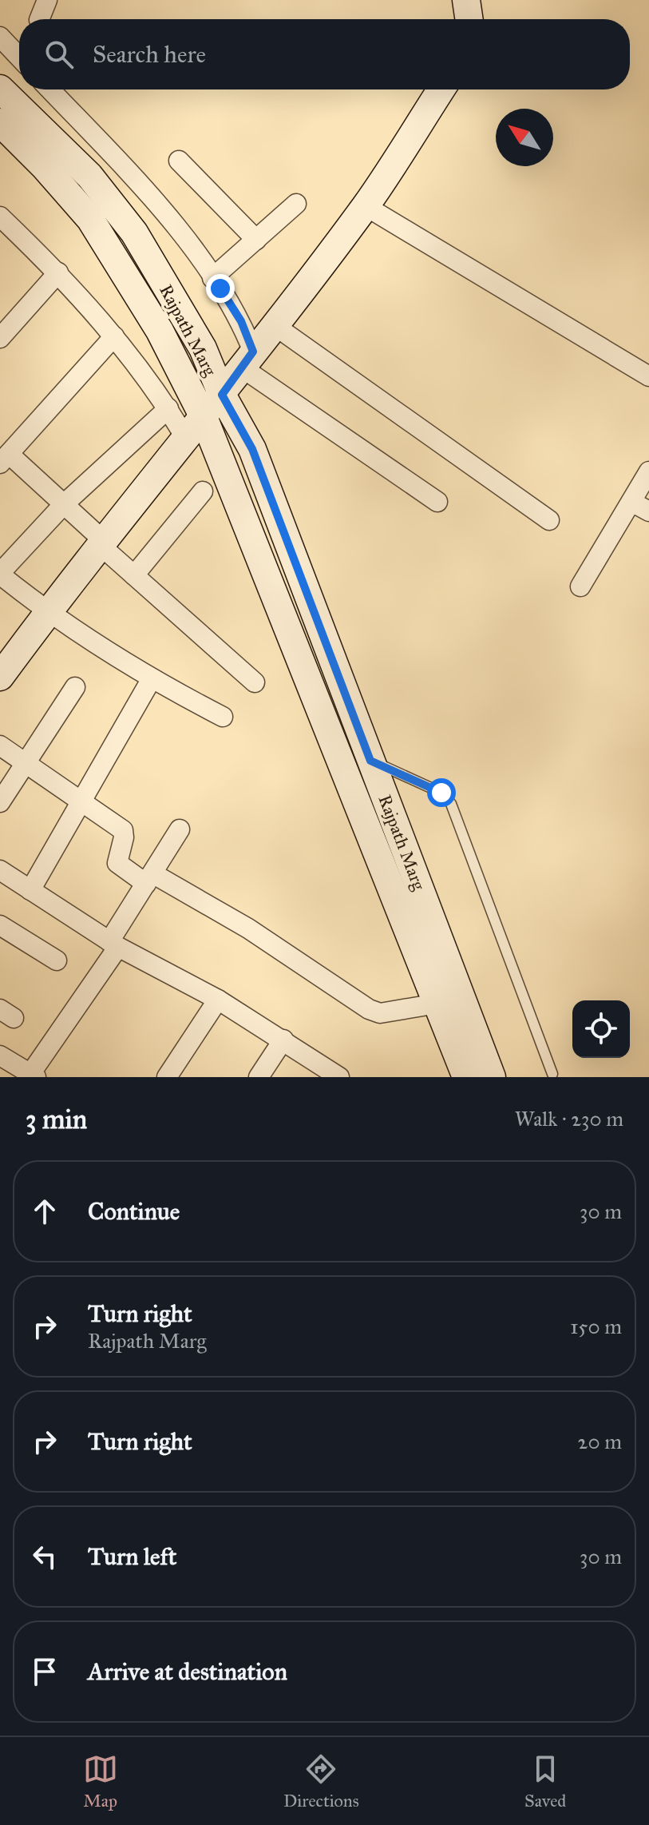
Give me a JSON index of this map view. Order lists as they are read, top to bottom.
{
  "streets": {
    "main road": ["Rajpath Marg"]
  },
  "north": "top left",
  "page": {
    "search": "Search here",
    "heading": ["3 min", "Walk · 230 m"],
    "list": [
      ["Continue", "30 m"],
      ["Turn right", "Rajpath Marg", "150 m"],
      ["Turn right", "20 m"],
      ["Turn left", "30 m"],
      "Arrive at destination"
    ],
    "nav": ["Map", "Directions", "Saved"]
  }
}
